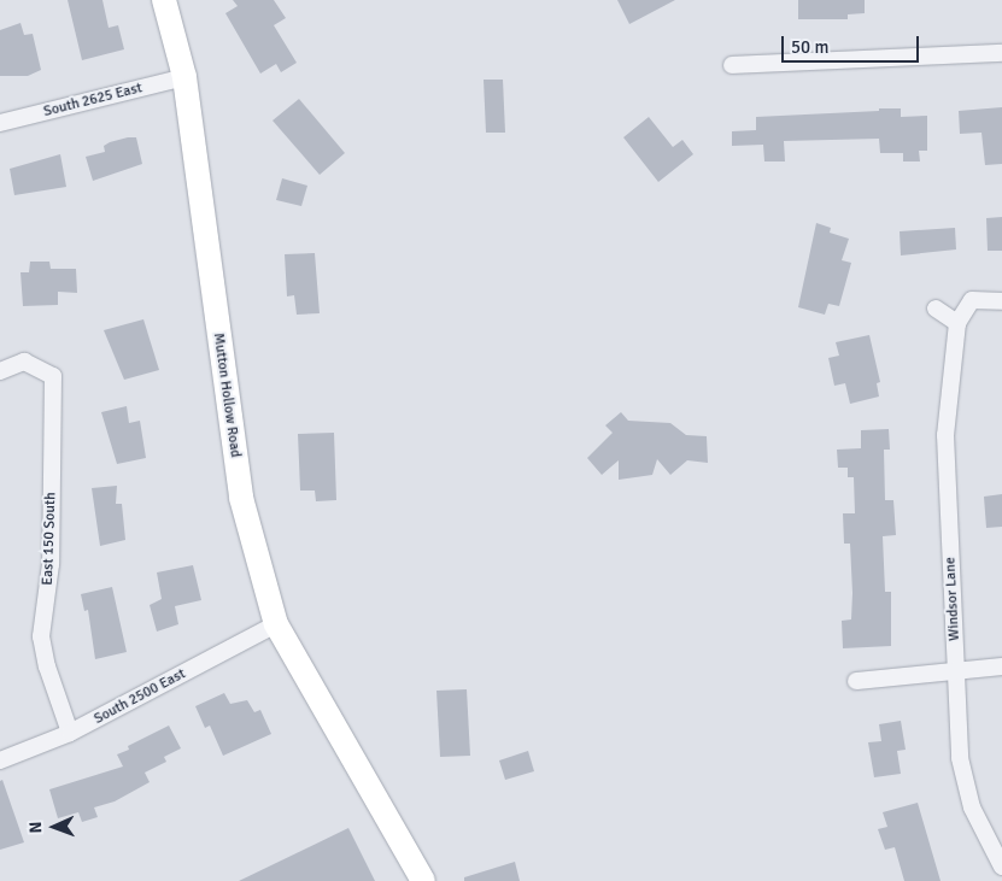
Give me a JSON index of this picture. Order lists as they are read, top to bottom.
{
  "streets": {
    "street": [
      "South 2625 East",
      "Mutton Hollow Road",
      "East 150 South",
      "Windsor Lane",
      "South 2500 East"
    ]
  },
  "crossings": [
    ["South 2625 East", "Mutton Hollow Road"],
    ["Mutton Hollow Road", "South 2500 East"],
    ["East 150 South", "South 2500 East"]
  ],
  "scale_bar": "50 m",
  "north": "left"
}
